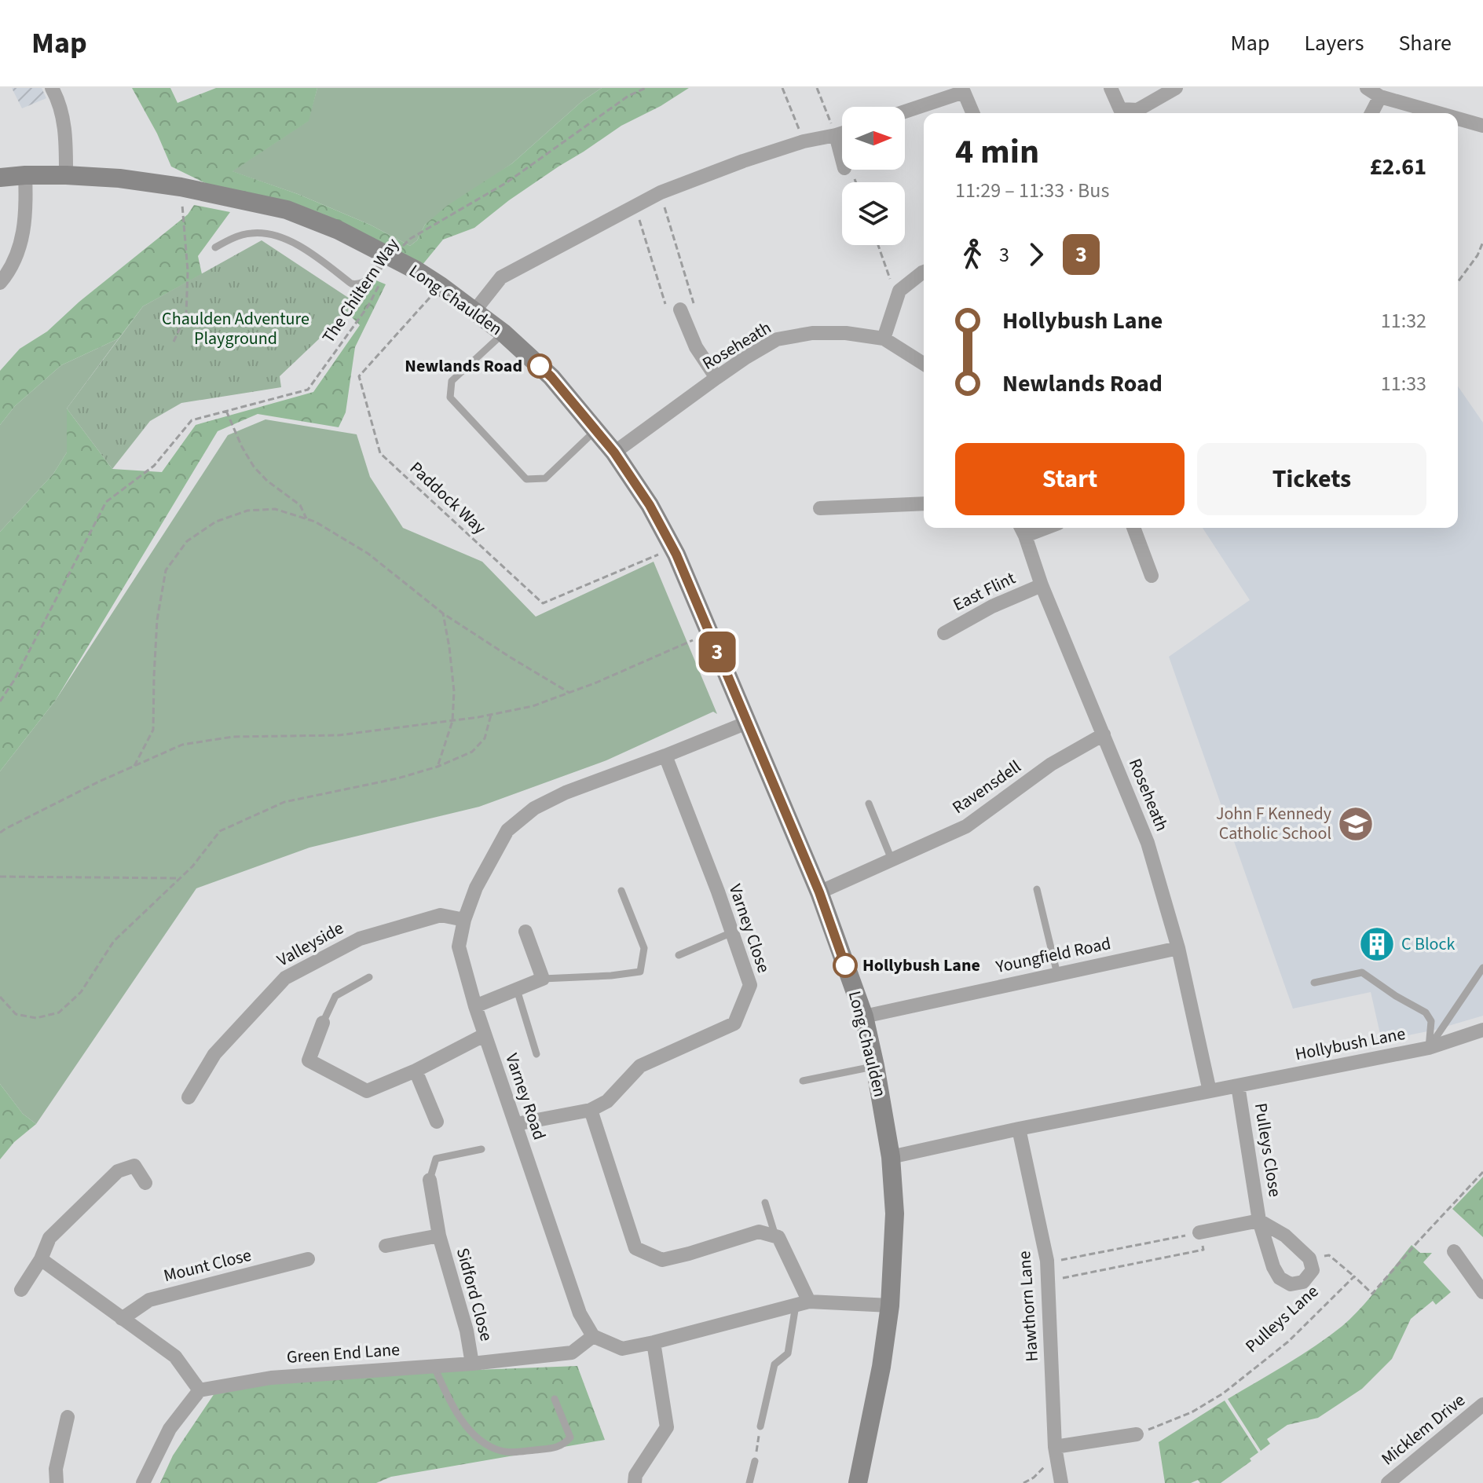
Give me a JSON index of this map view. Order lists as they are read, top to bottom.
{
  "streets": {
    "street": [
      "Long Chaulden",
      "Roseheath",
      "East Flint",
      "Ravensdell",
      "Varney Close",
      "Valleyside",
      "Youngfield Road",
      "Hollybush Lane",
      "Varney Road",
      "Pulleys Close",
      "Mount Close",
      "Sidford Close",
      "Hawthorn Lane",
      "Green End Lane",
      "Micklem Drive"
    ],
    "path": ["The Chiltern Way", "Paddock Way", "Pulleys Lane"]
  },
  "crossings": [
    ["The Chiltern Way", "Long Chaulden"],
    ["Long Chaulden", "Roseheath"],
    ["Long Chaulden", "Paddock Way"],
    ["Long Chaulden", "Ravensdell"],
    ["Long Chaulden", "Youngfield Road"],
    ["Long Chaulden", "Hollybush Lane"],
    ["Long Chaulden", "Varney Road"],
    ["Roseheath", "East Flint"],
    ["Roseheath", "Ravensdell"],
    ["Roseheath", "Youngfield Road"],
    ["Roseheath", "Hollybush Lane"],
    ["Varney Close", "Varney Road"],
    ["Valleyside", "Varney Road"],
    ["Hollybush Lane", "Pulleys Close"],
    ["Hollybush Lane", "Hawthorn Lane"],
    ["Varney Road", "Green End Lane"],
    ["Sidford Close", "Green End Lane"]
  ],
  "parks": ["Chaulden Adventure Playground"],
  "places": {
    "other": ["Newlands Road", "Hollybush Lane"],
    "school or university": ["John F Kennedy Catholic School"],
    "building": ["C Block"]
  },
  "lines": ["bus line 3"],
  "north": "right",
  "page": {
    "header": "Map",
    "nav": ["Map", "Layers", "Share"],
    "on_map": "3",
    "heading": ["4 min", "11:29 – 11:33 · Bus", "£2.61"],
    "legs": ["3", "3"],
    "list": [
      {
        "name": "Hollybush Lane",
        "value": "11:32"
      },
      {
        "name": "Newlands Road",
        "value": "11:33"
      }
    ],
    "buttons": ["Start", "Tickets"]
  }
}
